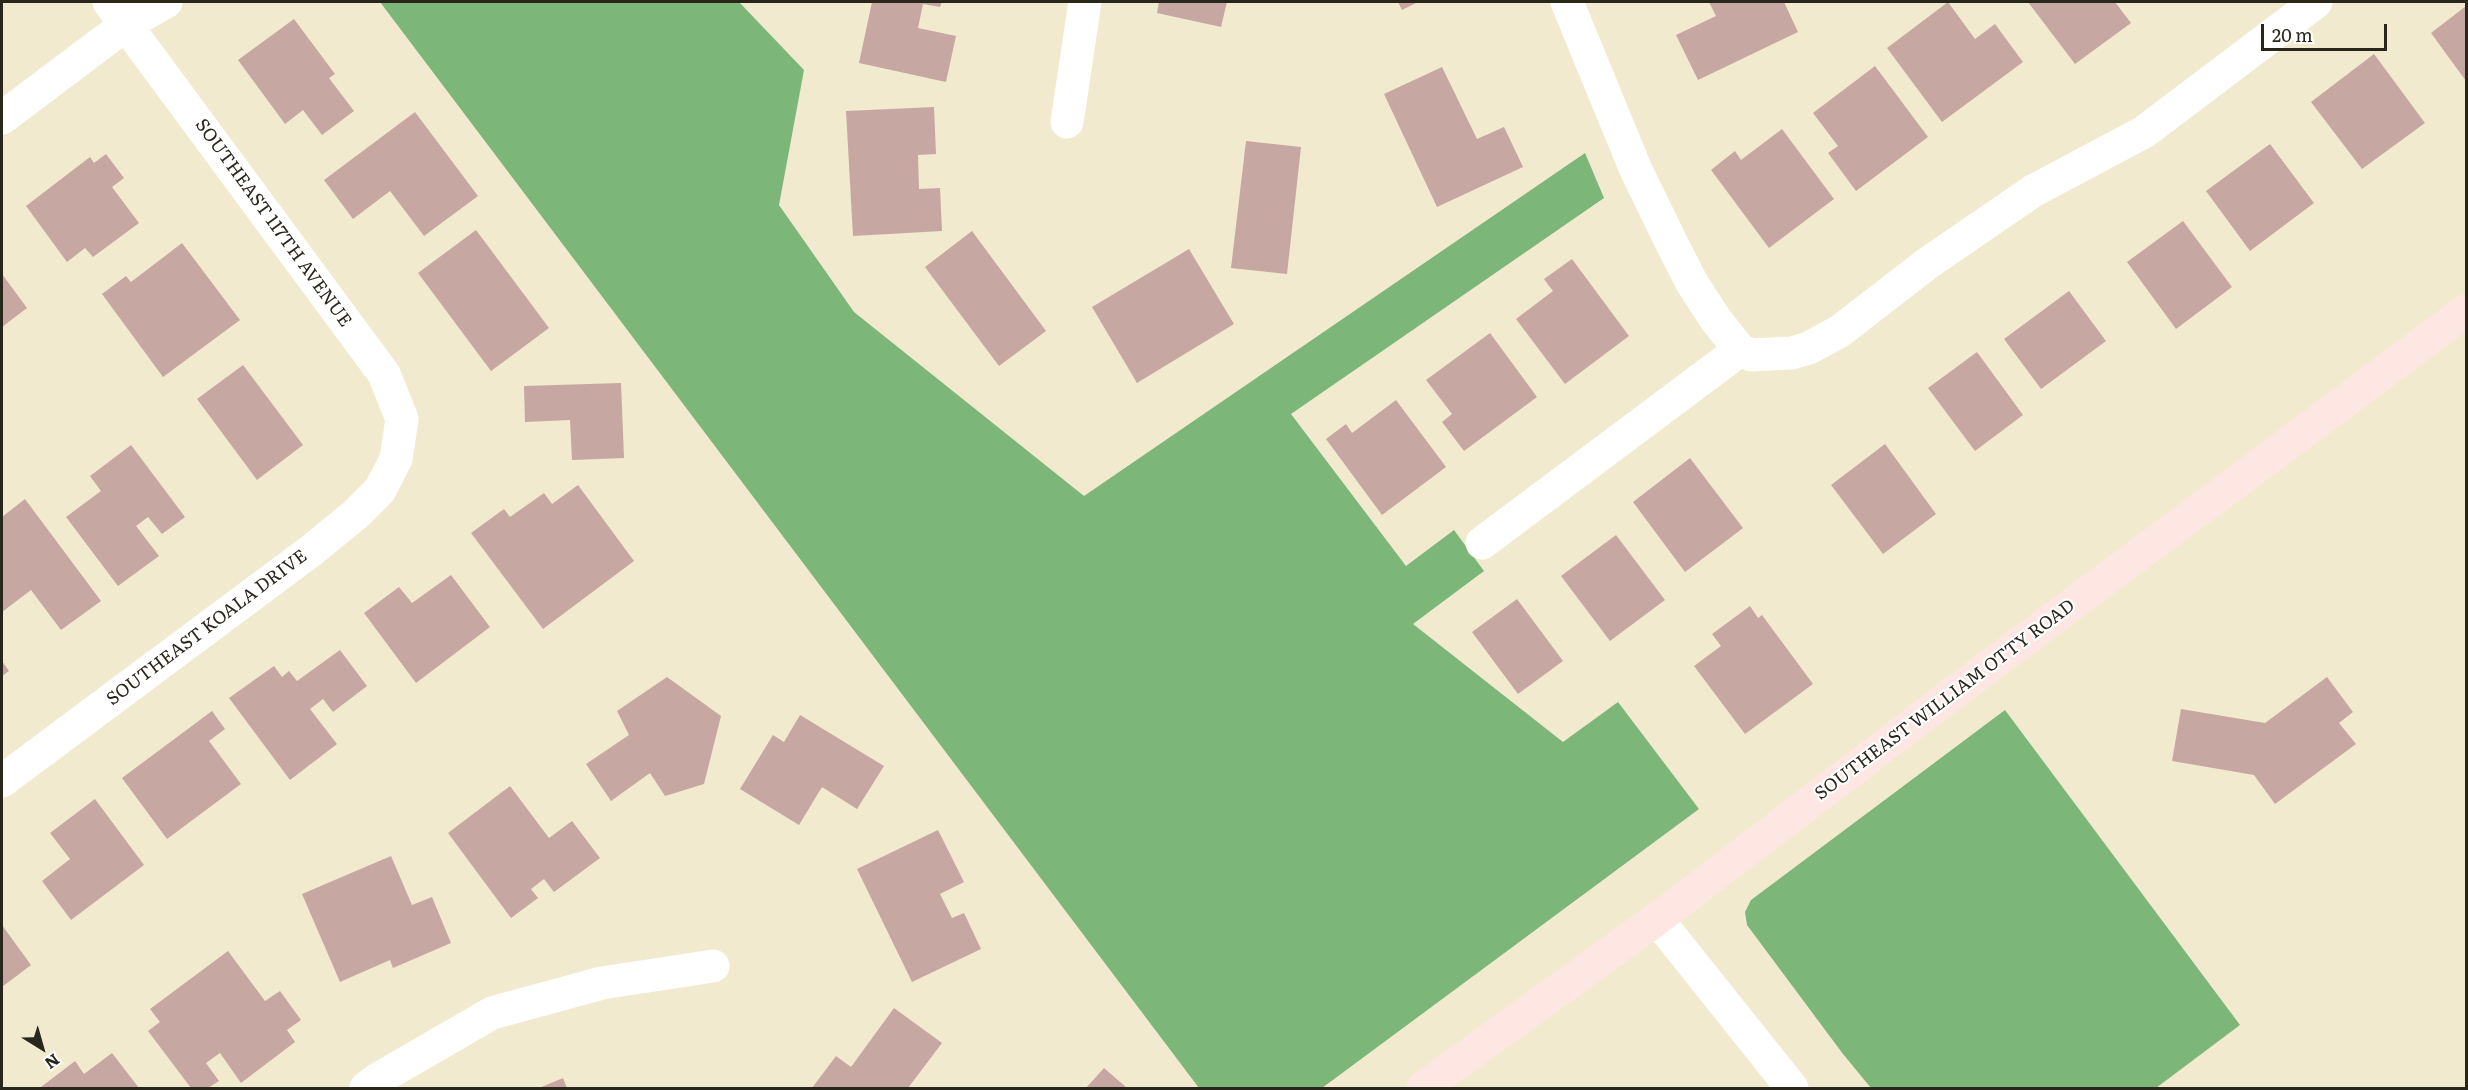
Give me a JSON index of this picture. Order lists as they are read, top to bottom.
{
  "streets": {
    "street": ["SOUTHEAST 117TH AVENUE", "SOUTHEAST KOALA DRIVE", "SOUTHEAST WILLIAM OTTY ROAD"]
  },
  "crossings": [
    ["SOUTHEAST 117TH AVENUE", "SOUTHEAST KOALA DRIVE"]
  ],
  "scale_bar": "20 m",
  "north": "bottom right"
}
